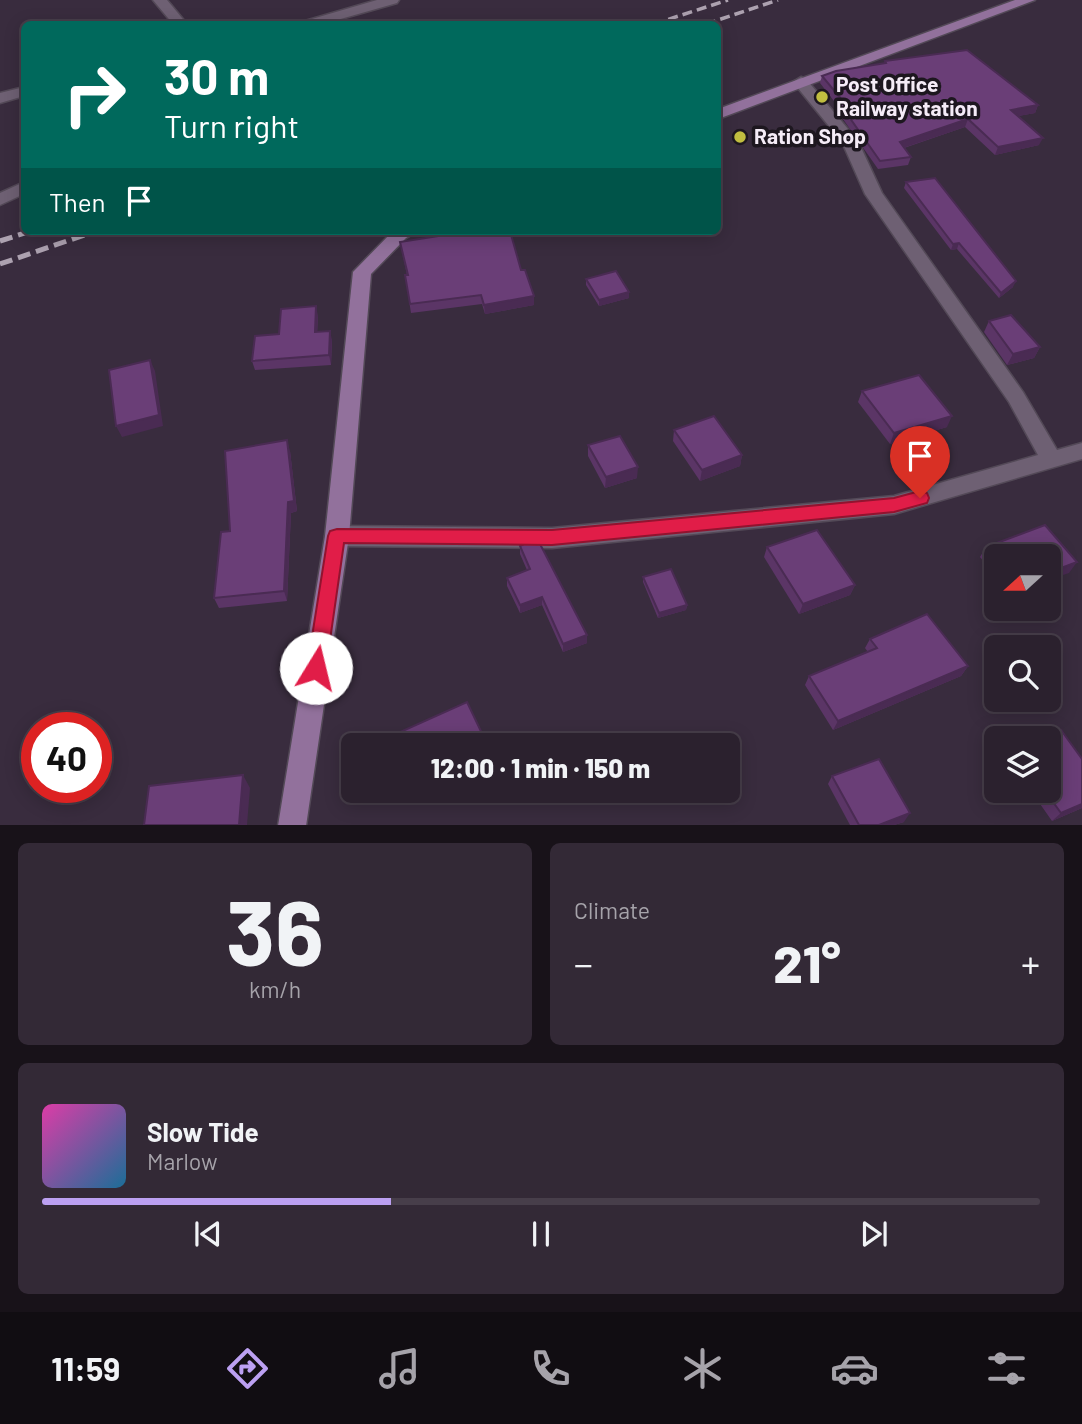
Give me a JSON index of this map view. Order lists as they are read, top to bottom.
{
  "places": ["Post Office Railway station", "Ration Shop"],
  "north": "left",
  "page": {
    "turn": ["30 m", "Turn right"],
    "then": "Then",
    "limit": "40",
    "trip": "12:00 · 1 min · 150 m",
    "tile": [
      ["36", "km/h"],
      "Climate"
    ],
    "heat": ["−", "21°", "+"],
    "song": ["Slow Tide", "Marlow"],
    "tabs": "11:59"
  }
}
